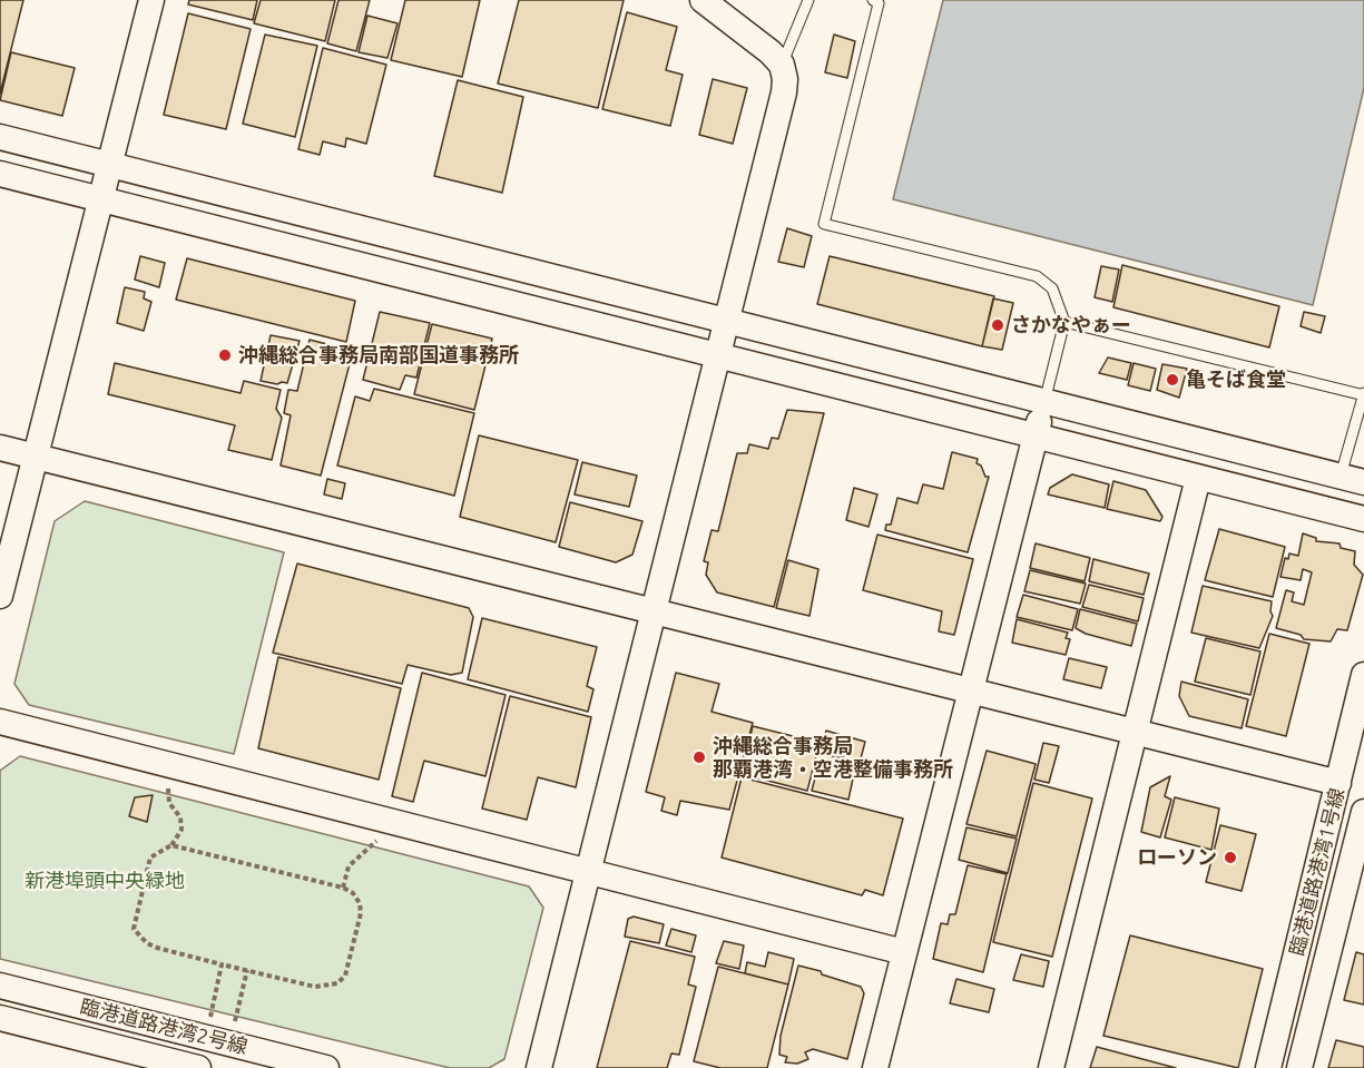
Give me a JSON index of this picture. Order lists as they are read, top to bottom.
{
  "streets": {
    "street": ["臨港道路港湾1号線", "臨港道路港湾2号線"]
  },
  "parks": ["新港埠頭中央緑地"],
  "places": [
    "さかなやぁー",
    "沖縄総合事務局南部国道事務所",
    "亀そば食堂",
    "沖縄総合事務局 那覇港湾・空港整備事務所",
    "ローソン"
  ]
}
